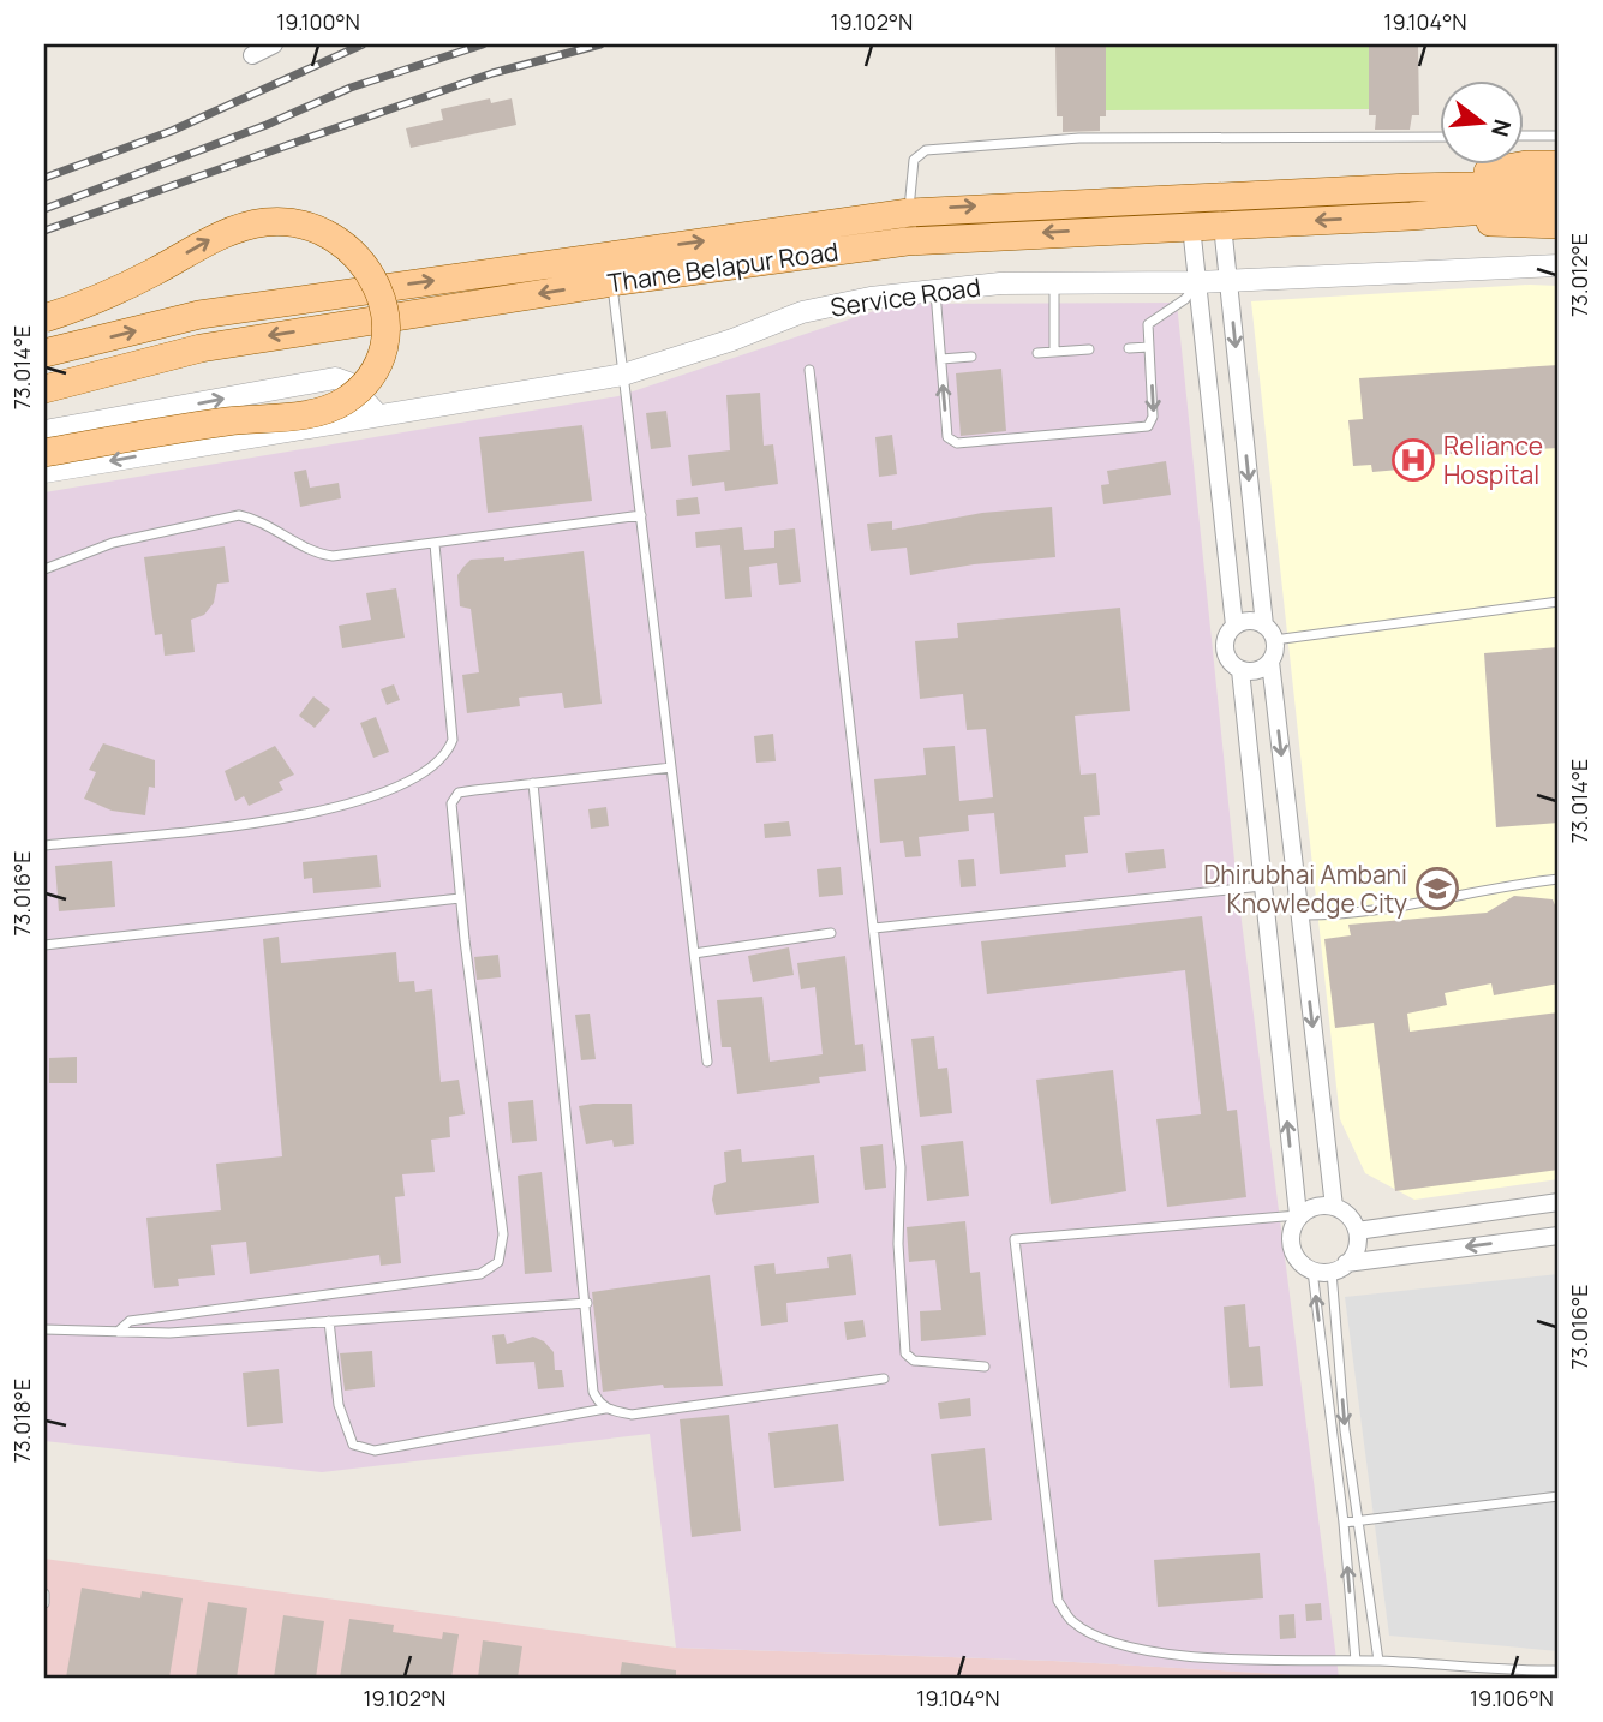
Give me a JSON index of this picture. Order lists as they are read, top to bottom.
{
  "streets": {
    "main road": ["Thane Belapur Road"],
    "street": ["Service Road"]
  },
  "places": {
    "hospital": ["Reliance Hospital"],
    "school or university": ["Dhirubhai Ambani Knowledge City"]
  },
  "north": "right",
  "coordinates": [
    "19.100°N",
    "19.102°N",
    "19.104°N",
    "73.012°E",
    "73.014°E",
    "73.016°E",
    "73.018°E",
    "19.106°N"
  ]
}
